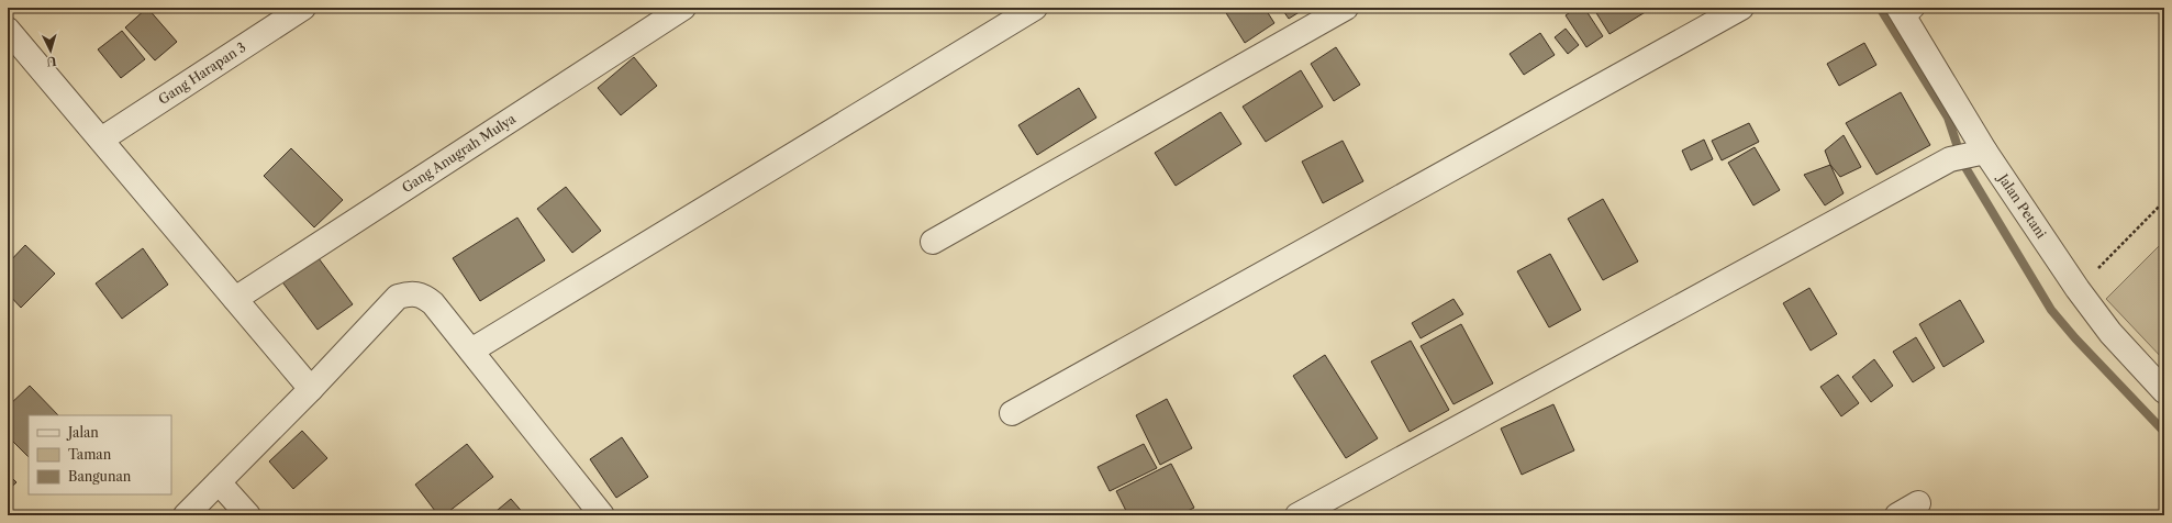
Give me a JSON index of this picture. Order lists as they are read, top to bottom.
{
  "streets": {
    "street": ["Gang Harapan 3", "Gang Anugrah Mulya", "Jalan Petani"]
  },
  "legend": ["Jalan", "Taman", "Bangunan"],
  "north": "bottom"
}
